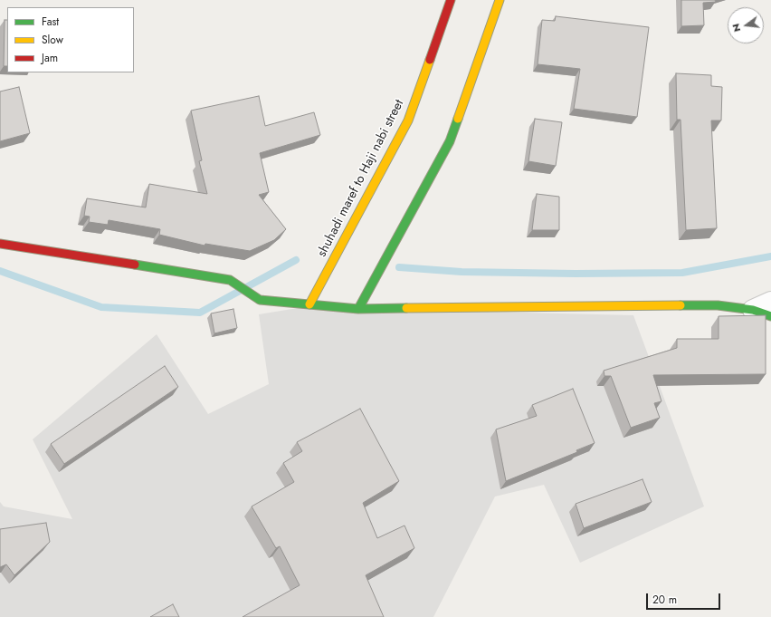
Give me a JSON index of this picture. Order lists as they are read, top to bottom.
{
  "streets": {
    "street": ["shuhadi maref to Haji nabi street"]
  },
  "legend": ["Fast", "Slow", "Jam"],
  "scale_bar": "20 m",
  "north": "left"
}
